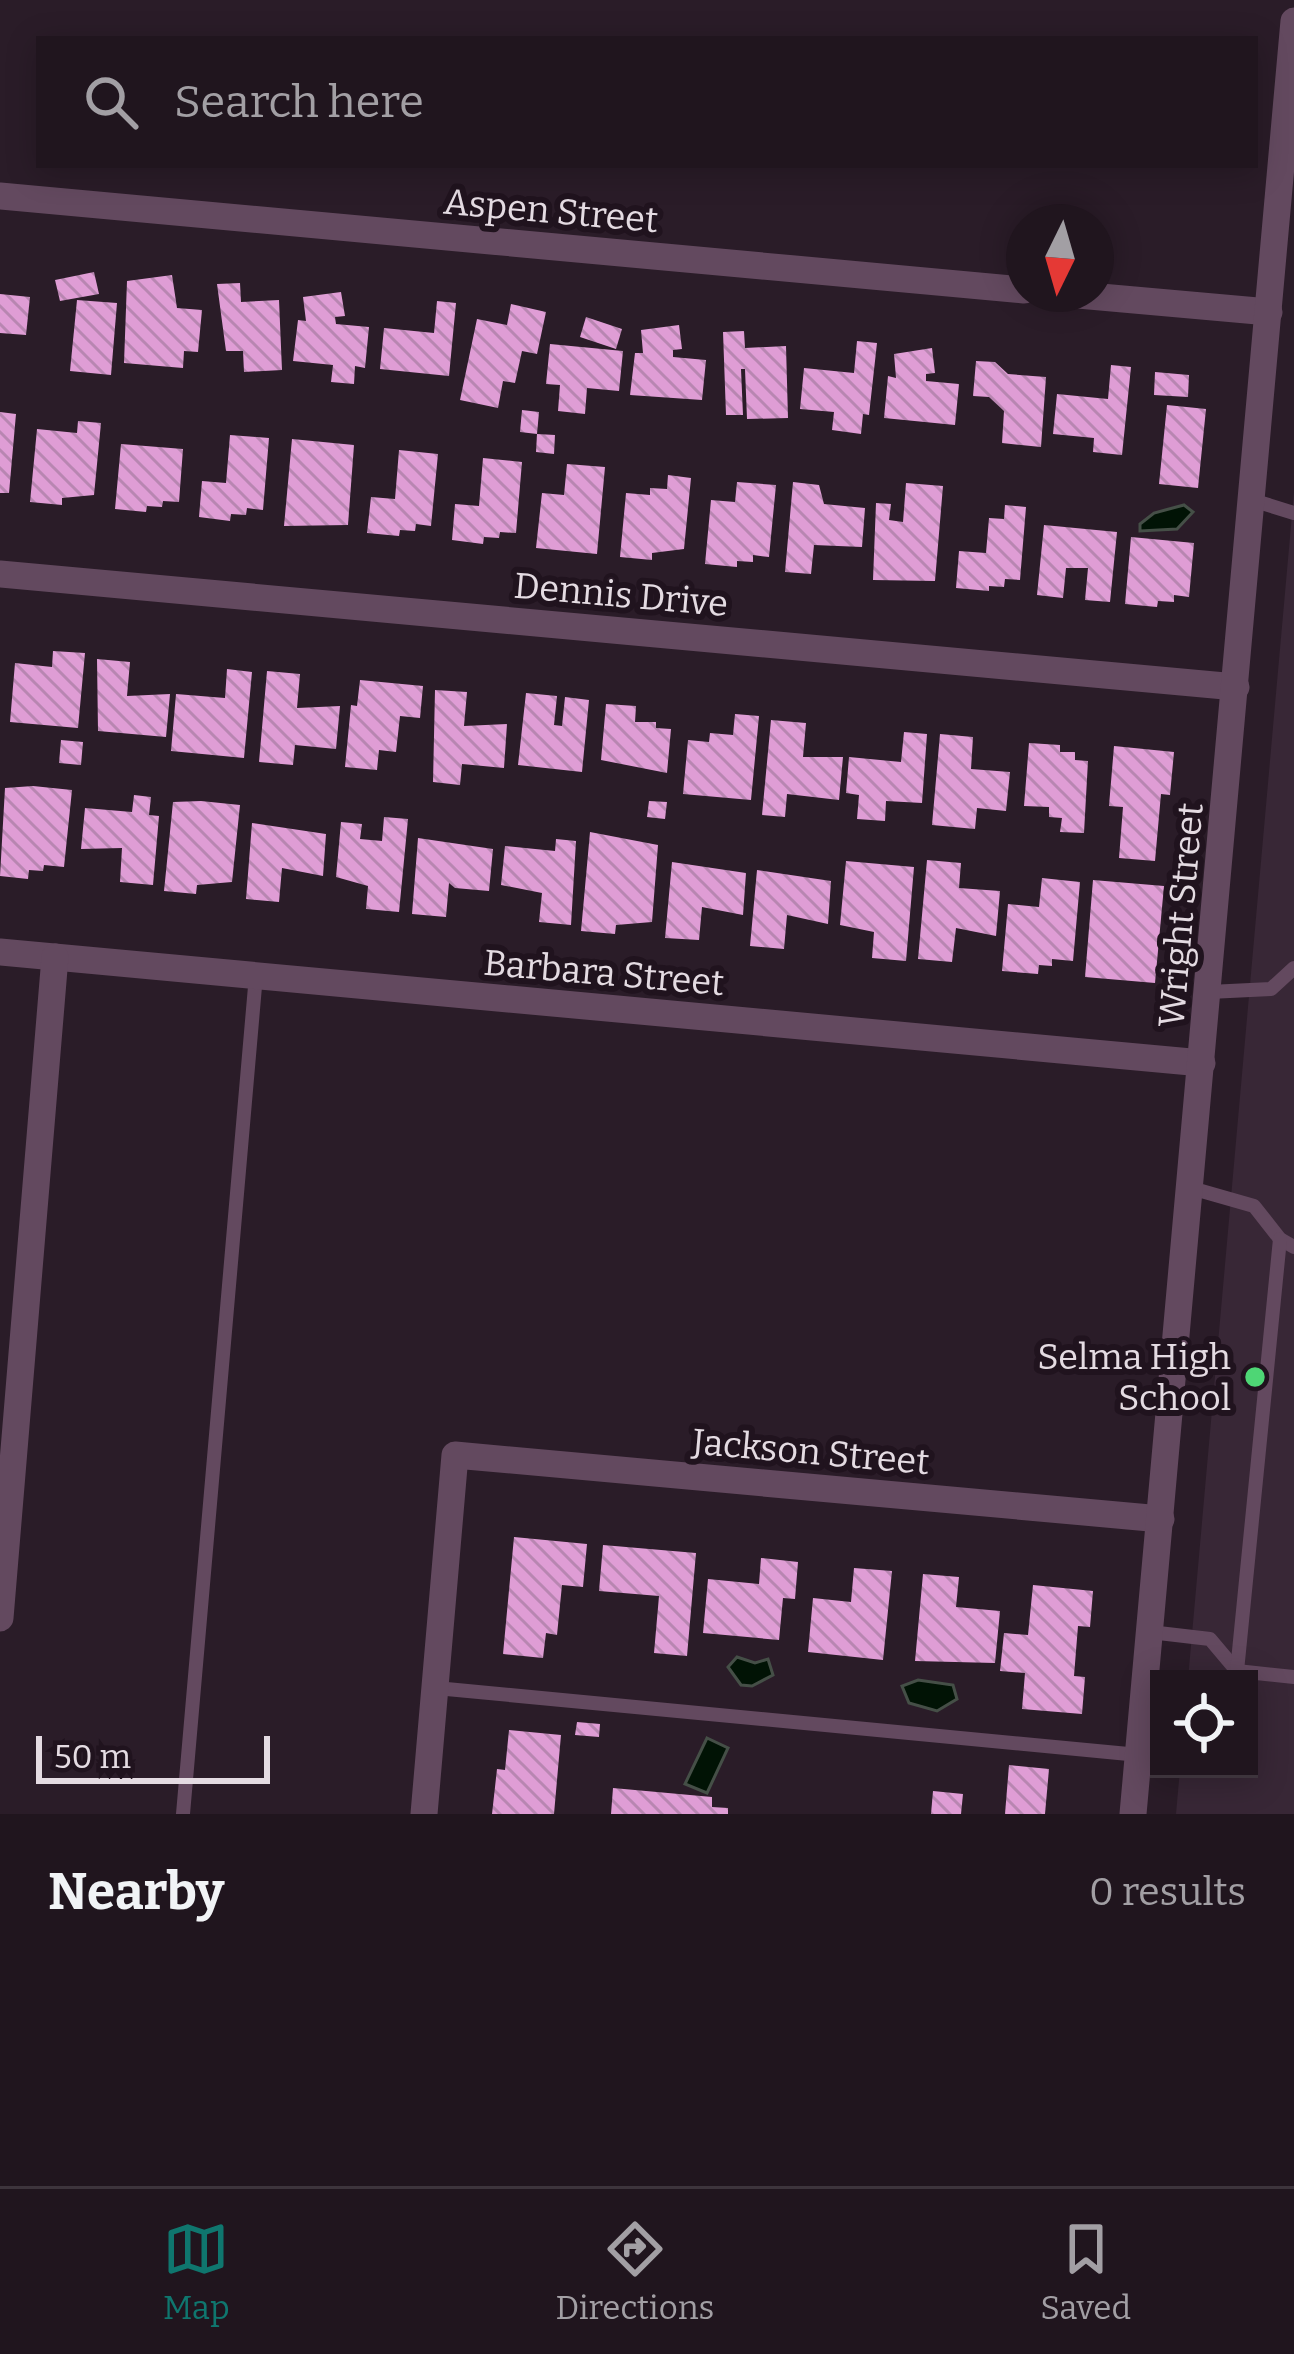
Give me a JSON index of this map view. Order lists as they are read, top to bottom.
{
  "streets": {
    "street": [
      "Aspen Street",
      "Dennis Drive",
      "Wright Street",
      "Barbara Street",
      "Jackson Street"
    ]
  },
  "crossings": [
    ["Dennis Drive", "Wright Street"],
    ["Wright Street", "Barbara Street"],
    ["Wright Street", "Jackson Street"]
  ],
  "places": ["Selma High School"],
  "scale_bar": "50 m",
  "north": "bottom",
  "page": {
    "search": "Search here",
    "scale": "50 m",
    "heading": ["Nearby", "0 results"],
    "nav": ["Map", "Directions", "Saved"]
  }
}
